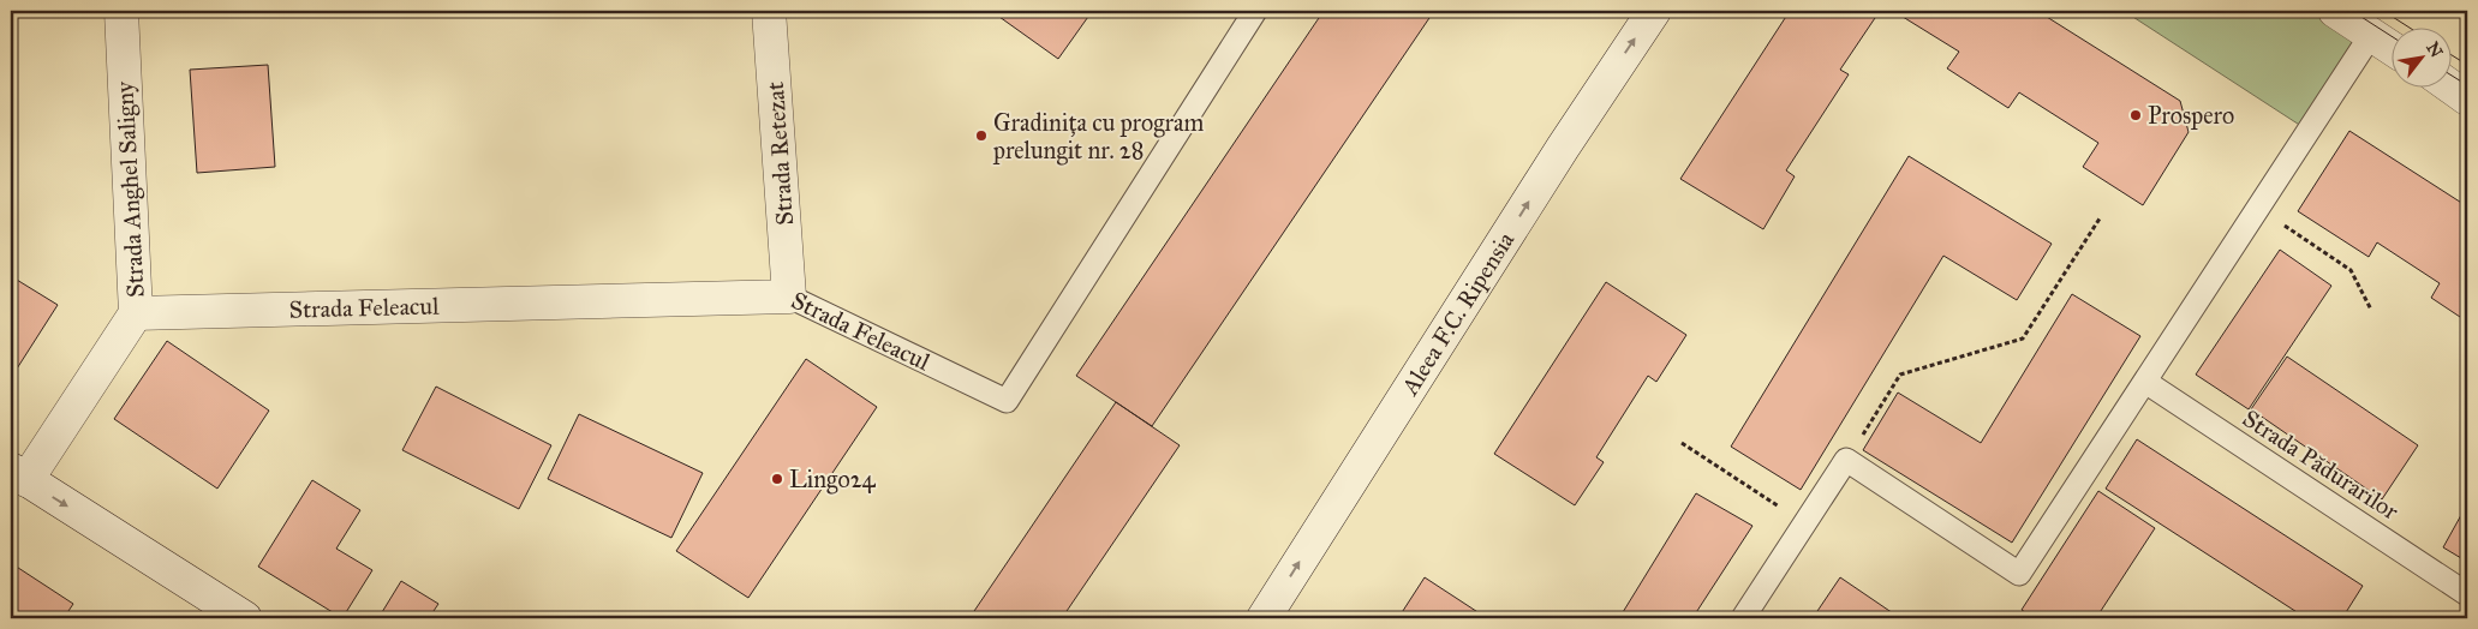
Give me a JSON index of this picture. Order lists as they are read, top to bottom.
{
  "streets": {
    "street": [
      "Strada Retezat",
      "Strada Anghel Saligny",
      "Strada Feleacul",
      "Aleea F.C. Ripensia"
    ],
    "lane": ["Strada Pădurarilor"]
  },
  "crossings": [
    ["Strada Retezat", "Strada Feleacul"],
    ["Strada Anghel Saligny", "Strada Feleacul"]
  ],
  "one_way": ["Aleea F.C. Ripensia"],
  "places": ["Prospero", "Gradinița cu program prelungit nr. 28", "Lingo24"],
  "north": "top right"
}
